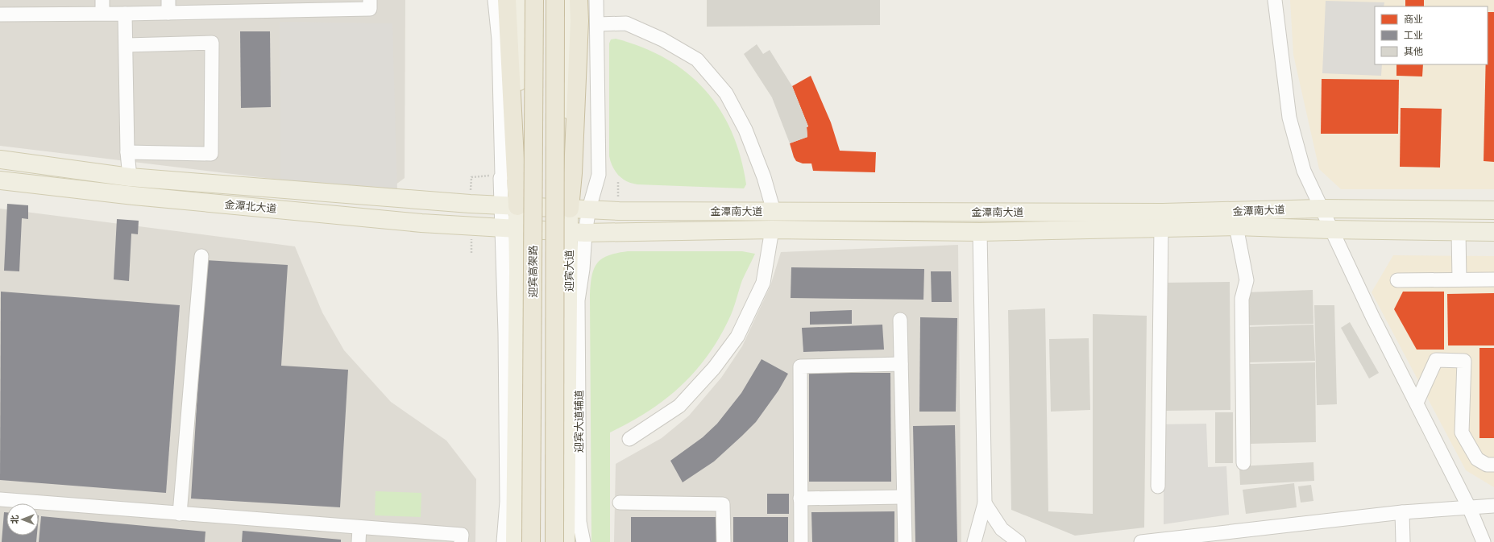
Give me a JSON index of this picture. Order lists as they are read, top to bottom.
{
  "streets": {
    "highway": ["迎宾高架路"],
    "main road": ["金潭北大道", "金潭南大道", "迎宾大道"],
    "street": ["迎宾大道辅道"]
  },
  "crossings": [
    ["金潭北大道", "金潭南大道"],
    ["金潭南大道", "迎宾大道"],
    ["金潭南大道", "迎宾大道辅道"],
    ["迎宾大道", "迎宾大道辅道"]
  ],
  "legend": ["商业", "工业", "其他"],
  "north": "left"
}
